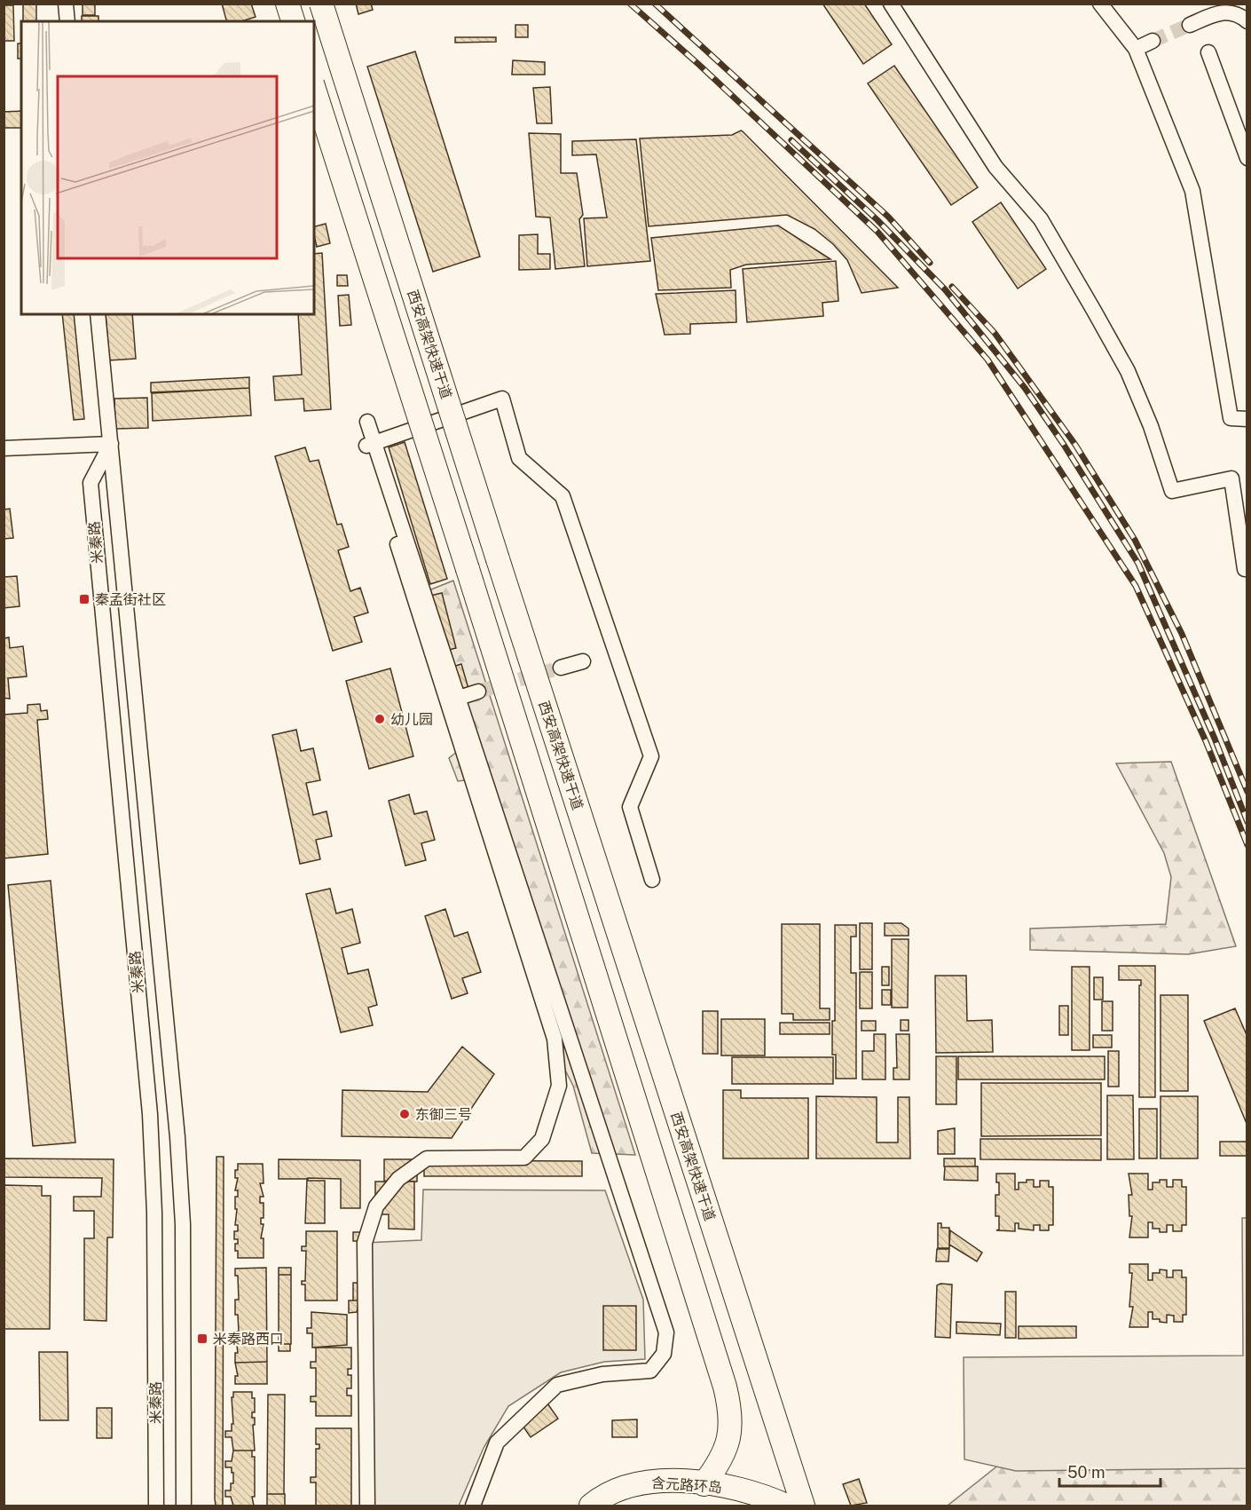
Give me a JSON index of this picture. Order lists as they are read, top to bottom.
{
  "streets": {
    "highway": ["西安高架快速干道", "含元路环岛"],
    "street": ["米秦路"]
  },
  "places": {
    "transit": ["秦孟街社区", "米秦路西口"],
    "other": ["幼儿园", "东御三号"]
  },
  "scale_bar": "50 m"
}
